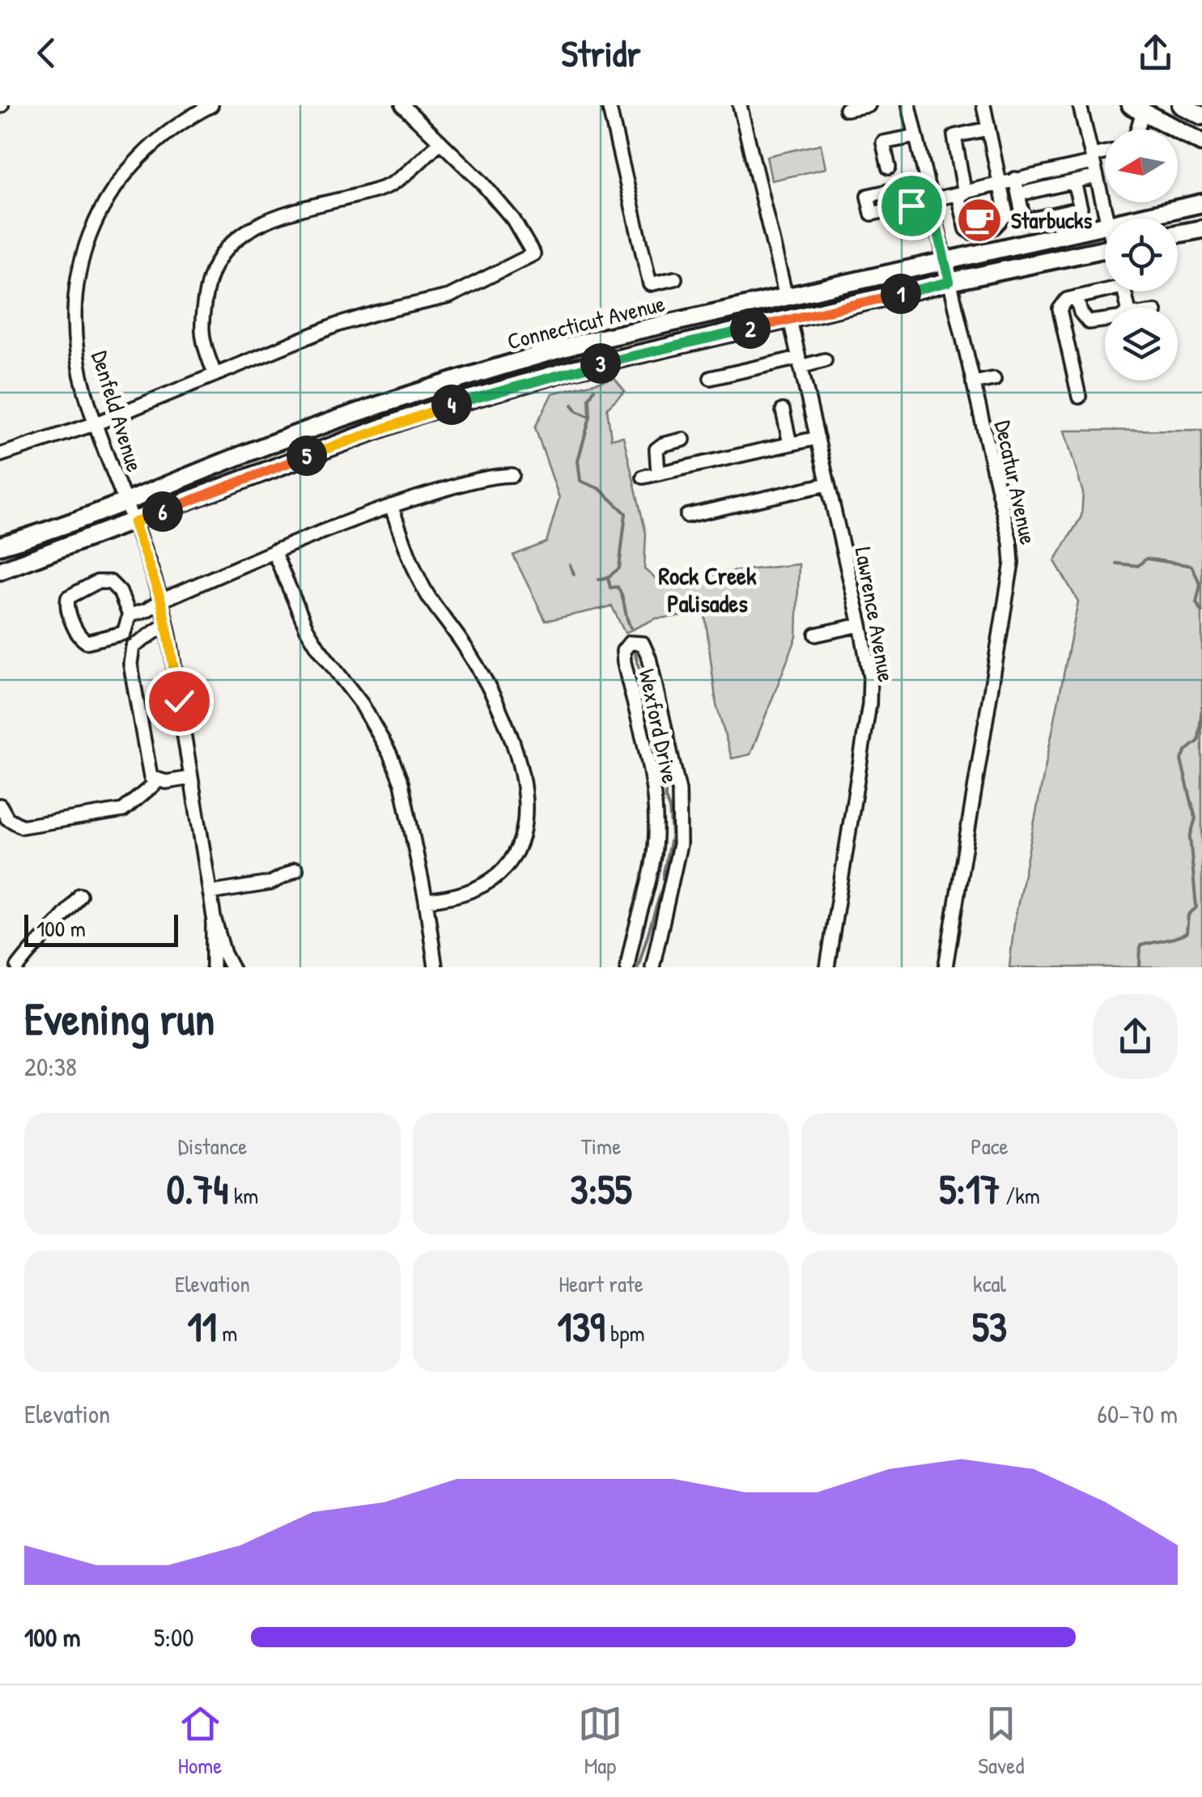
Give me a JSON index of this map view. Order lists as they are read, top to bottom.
{
  "streets": {
    "main road": ["Connecticut Avenue"],
    "street": [
      "Denfeld Avenue",
      "Decatur Avenue",
      "Lawrence Avenue",
      "Wexford Drive"
    ]
  },
  "crossings": [
    ["Connecticut Avenue", "Denfeld Avenue"],
    ["Connecticut Avenue", "Decatur Avenue"],
    ["Connecticut Avenue", "Lawrence Avenue"]
  ],
  "districts": ["Rock Creek Palisades"],
  "places": {
    "cafe": ["Starbucks"]
  },
  "scale_bar": "100 m",
  "north": "left",
  "page": {
    "header": "Stridr",
    "pins": [
      "1",
      "2",
      "3",
      "4",
      "5",
      "6"
    ],
    "scale": "100 m",
    "heading": ["Evening run", "20:38"],
    "stats": [
      ["Distance", "0.74 km"],
      ["Time", "3:55"],
      ["Pace", "5:17 /km"],
      ["Elevation", "11 m"],
      ["Heart rate", "139 bpm"],
      ["kcal", "53"]
    ],
    "chart": ["Elevation", "60–70 m"],
    "list": [
      {
        "name": "100 m",
        "note": "5:00"
      }
    ],
    "tabs": ["Home", "Map", "Saved"]
  }
}
